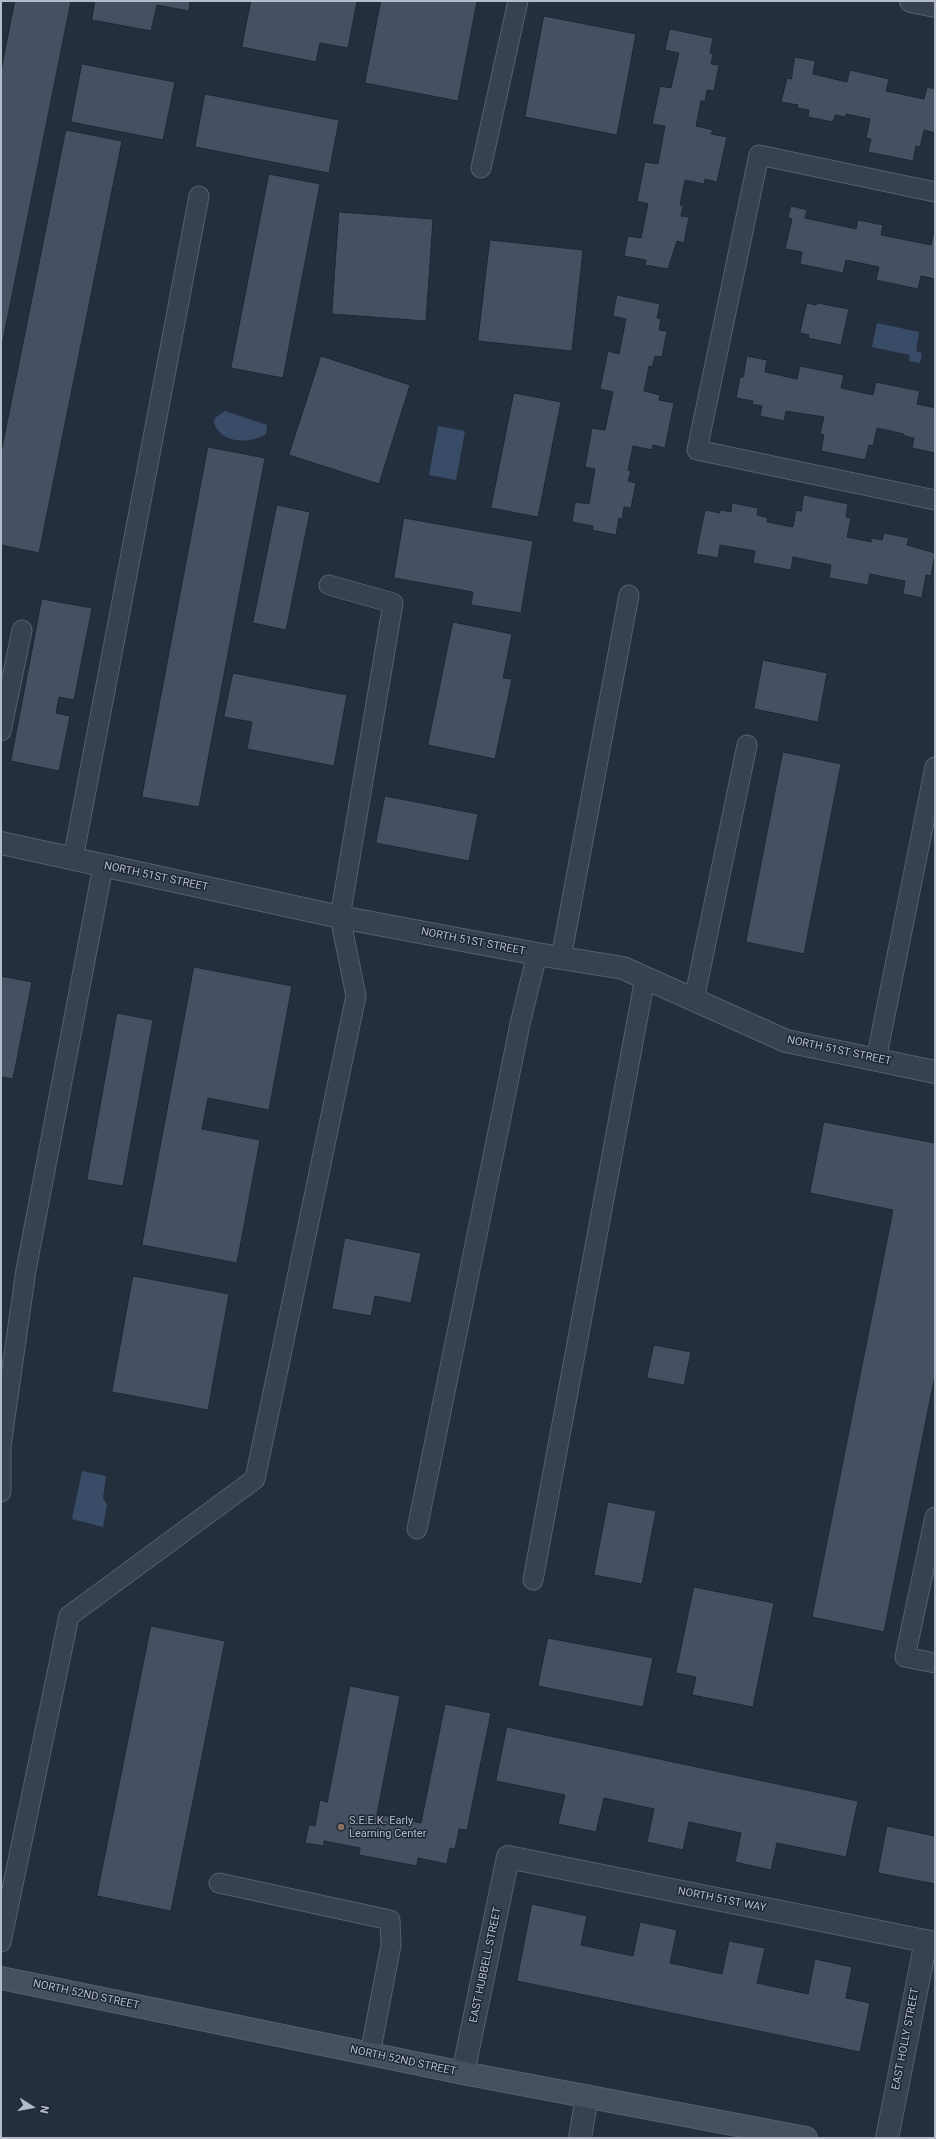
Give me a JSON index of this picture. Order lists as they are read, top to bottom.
{
  "streets": {
    "main road": ["NORTH 52ND STREET"],
    "street": [
      "NORTH 51ST STREET",
      "NORTH 51ST WAY",
      "EAST HUBBELL STREET",
      "EAST HOLLY STREET"
    ]
  },
  "crossings": [
    ["NORTH 51ST WAY", "EAST HUBBELL STREET"],
    ["NORTH 51ST WAY", "EAST HOLLY STREET"],
    ["EAST HUBBELL STREET", "NORTH 52ND STREET"]
  ],
  "places": ["S.E.E.K. Early Learning Center"],
  "north": "right"
}
